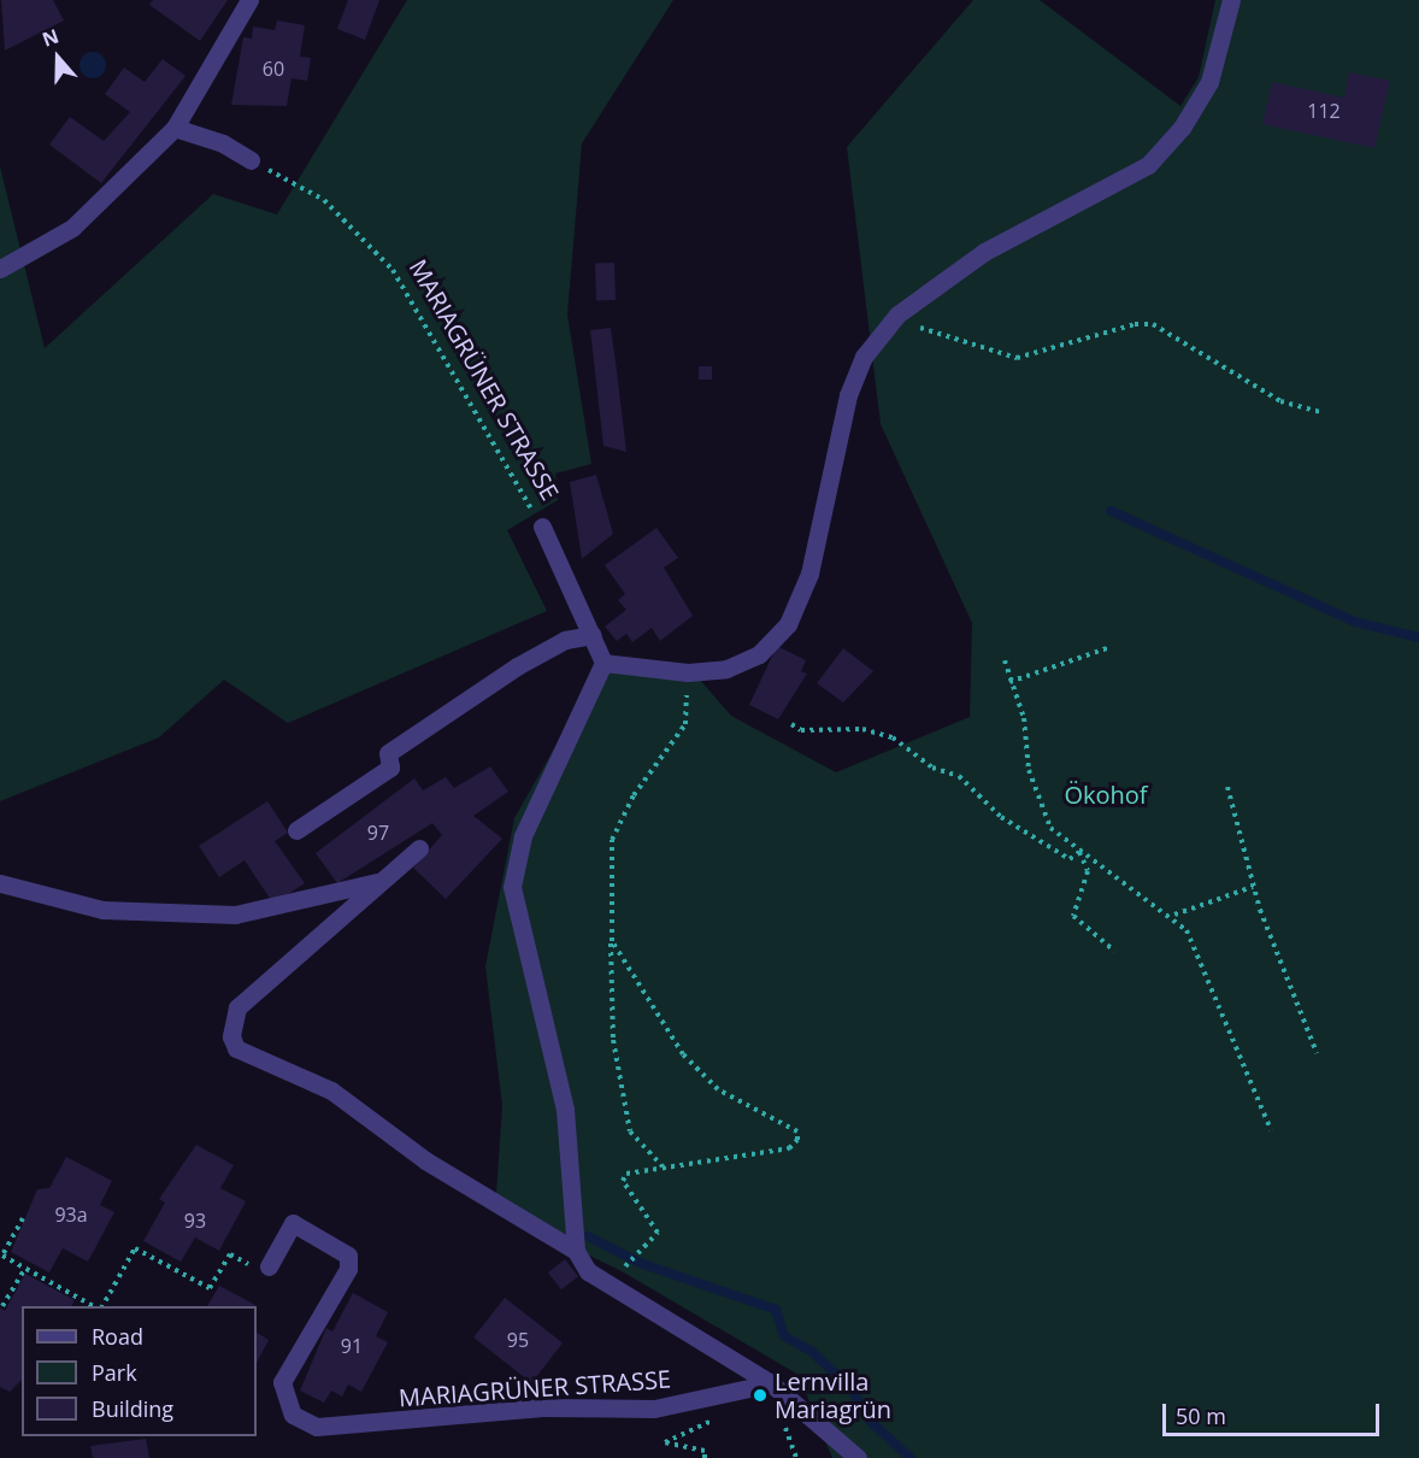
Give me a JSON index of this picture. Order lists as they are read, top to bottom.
{
  "streets": {
    "street": ["MARIAGRÜNER STRASSE"]
  },
  "parks": ["Ökohof"],
  "places": ["Lernvilla Mariagrün"],
  "house_numbers": [
    "60",
    "112",
    "97",
    "93a",
    "93",
    "95",
    "91"
  ],
  "legend": ["Road", "Park", "Building"],
  "scale_bar": "50 m",
  "north": "top"
}
